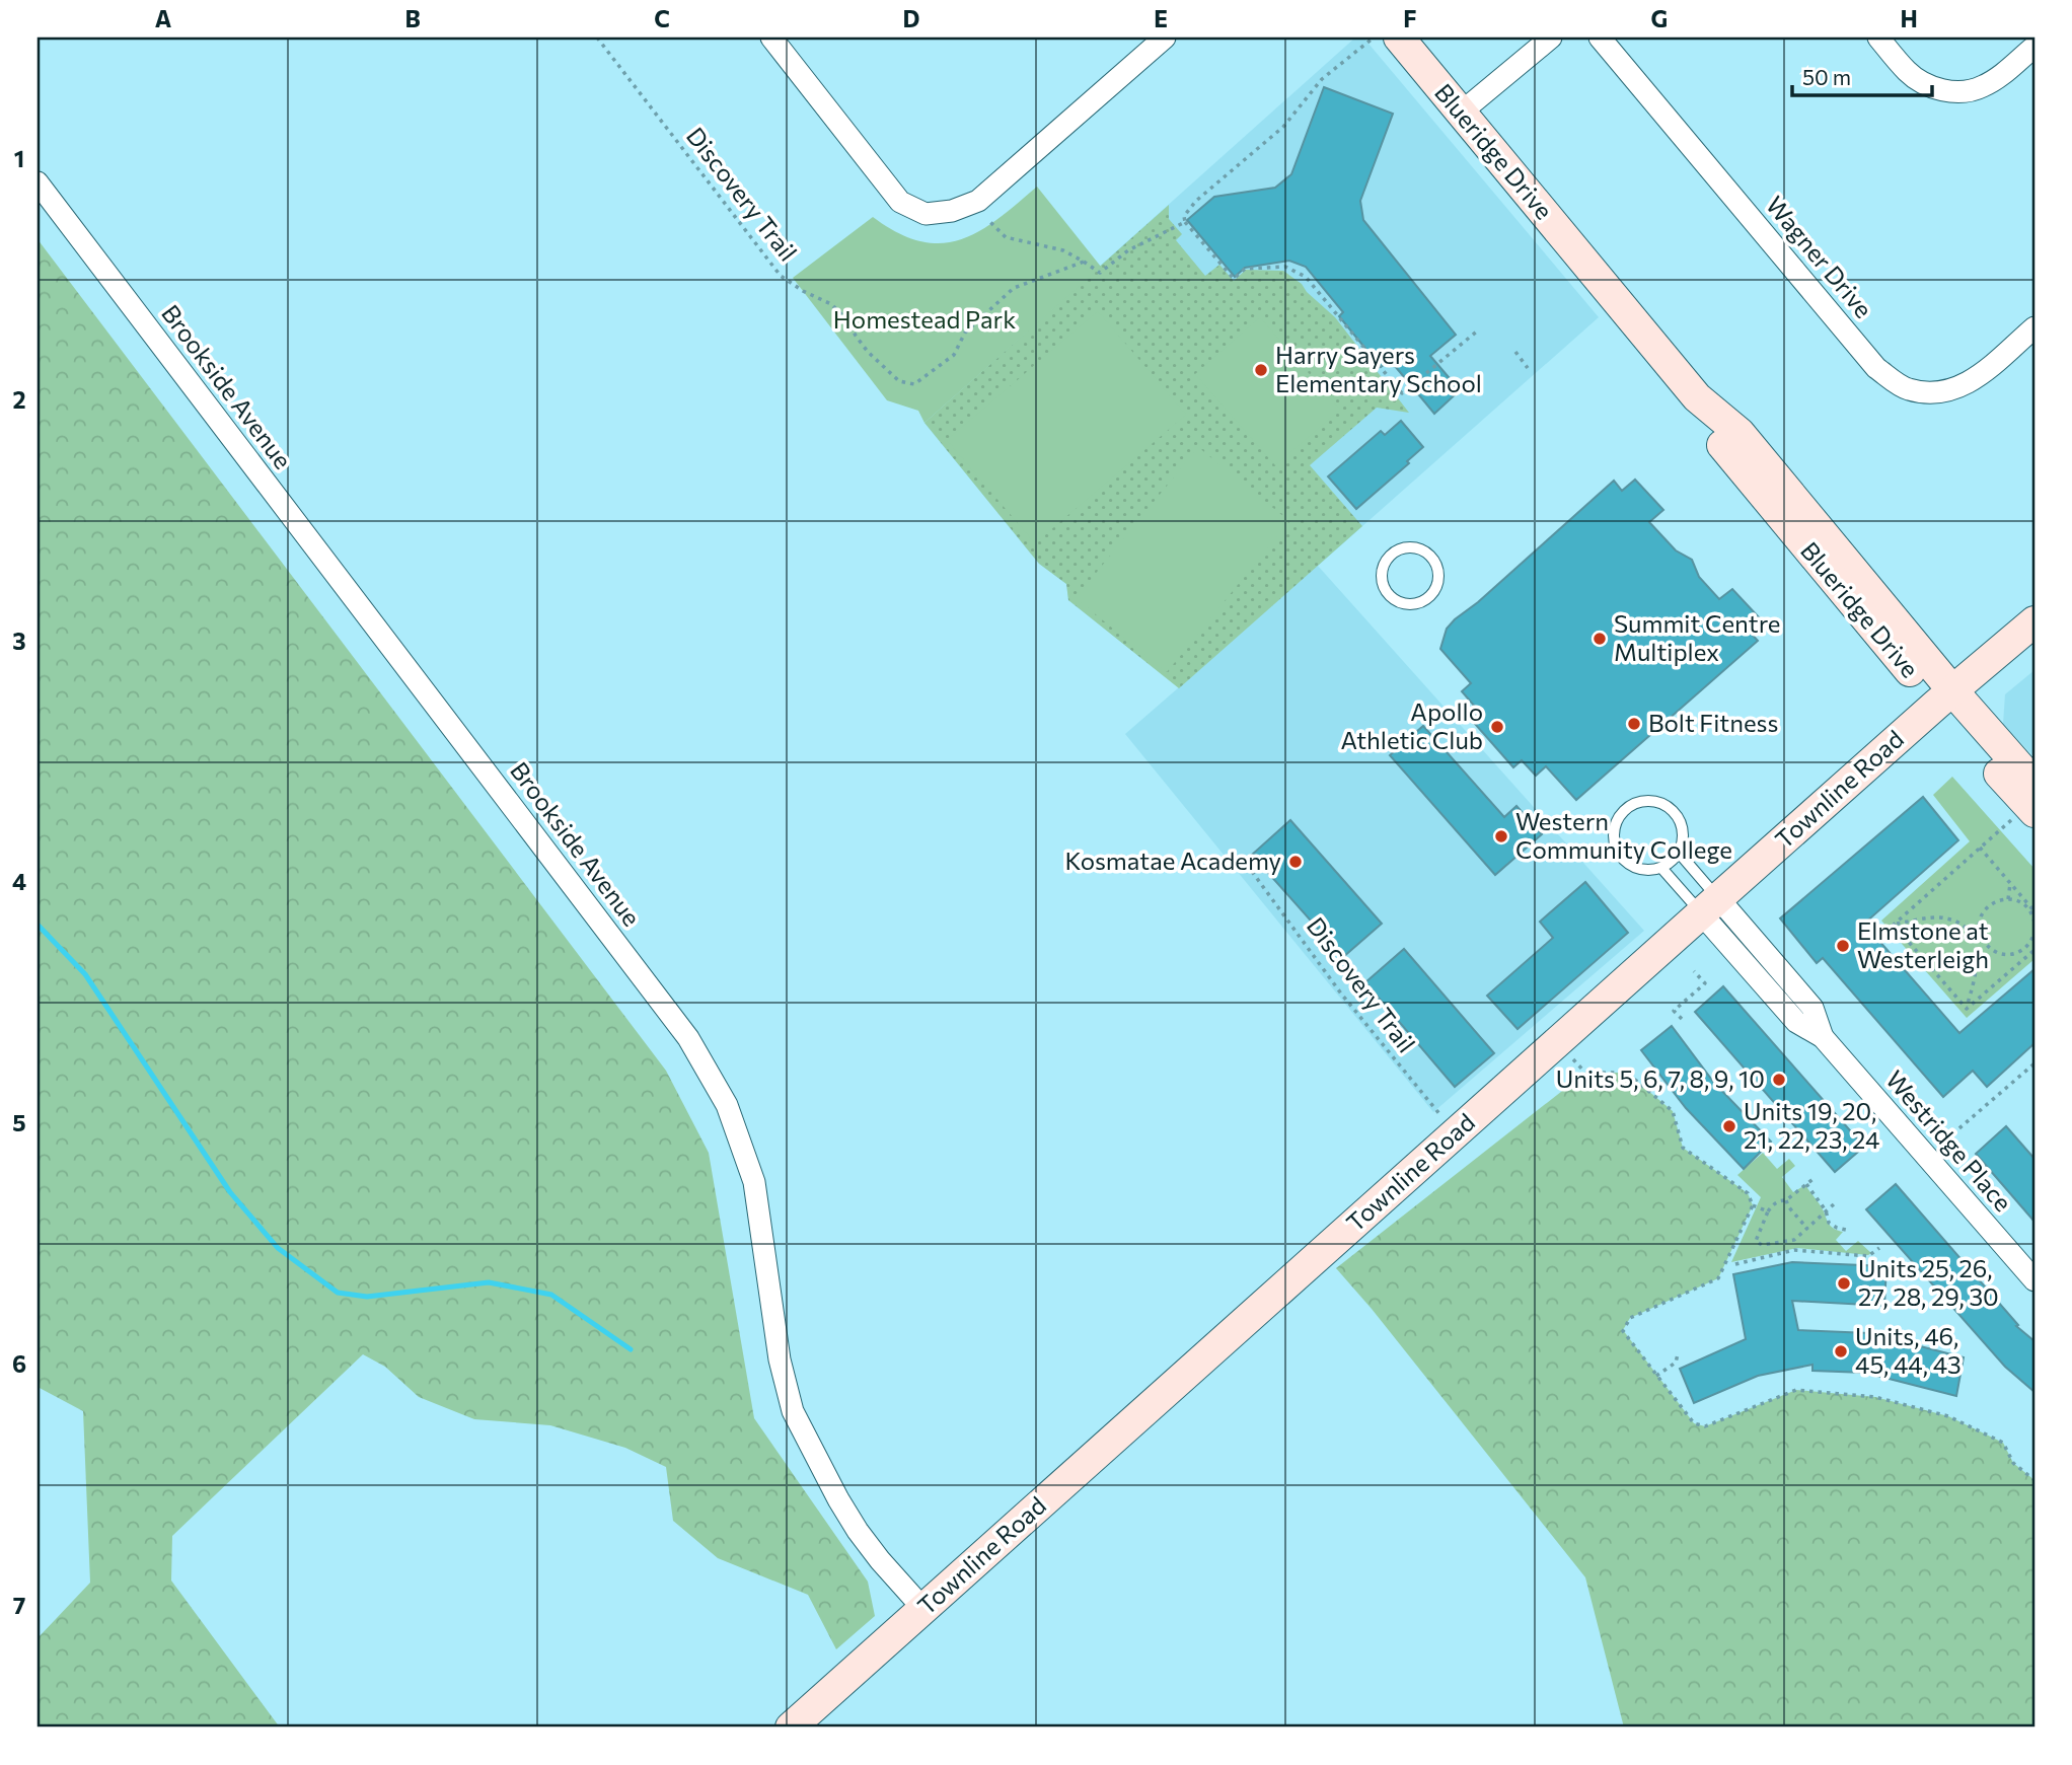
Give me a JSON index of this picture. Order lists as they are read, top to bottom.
{
  "streets": {
    "street": [
      "Blueridge Drive",
      "Wagner Drive",
      "Brookside Avenue",
      "Townline Road",
      "Westridge Place"
    ],
    "path": ["Discovery Trail"]
  },
  "crossings": [
    ["Blueridge Drive", "Townline Road"],
    ["Discovery Trail", "Townline Road"],
    ["Brookside Avenue", "Townline Road"],
    ["Townline Road", "Westridge Place"]
  ],
  "parks": ["Homestead Park"],
  "places": [
    "Harry Sayers Elementary School",
    "Summit Centre Multiplex",
    "Bolt Fitness",
    "Apollo Athletic Club",
    "Western Community College",
    "Kosmatae Academy",
    "Elmstone at Westerleigh",
    "Units 5, 6, 7, 8, 9, 10",
    "Units 19, 20, 21, 22, 23, 24",
    "Units 25, 26, 27, 28, 29, 30",
    "Units, 46, 45, 44, 43"
  ],
  "scale_bar": "50 m",
  "grid": {
    "columns": [
      "A",
      "B",
      "C",
      "D",
      "E",
      "F",
      "G",
      "H"
    ],
    "rows": [
      "1",
      "2",
      "3",
      "4",
      "5",
      "6",
      "7"
    ]
  }
}
